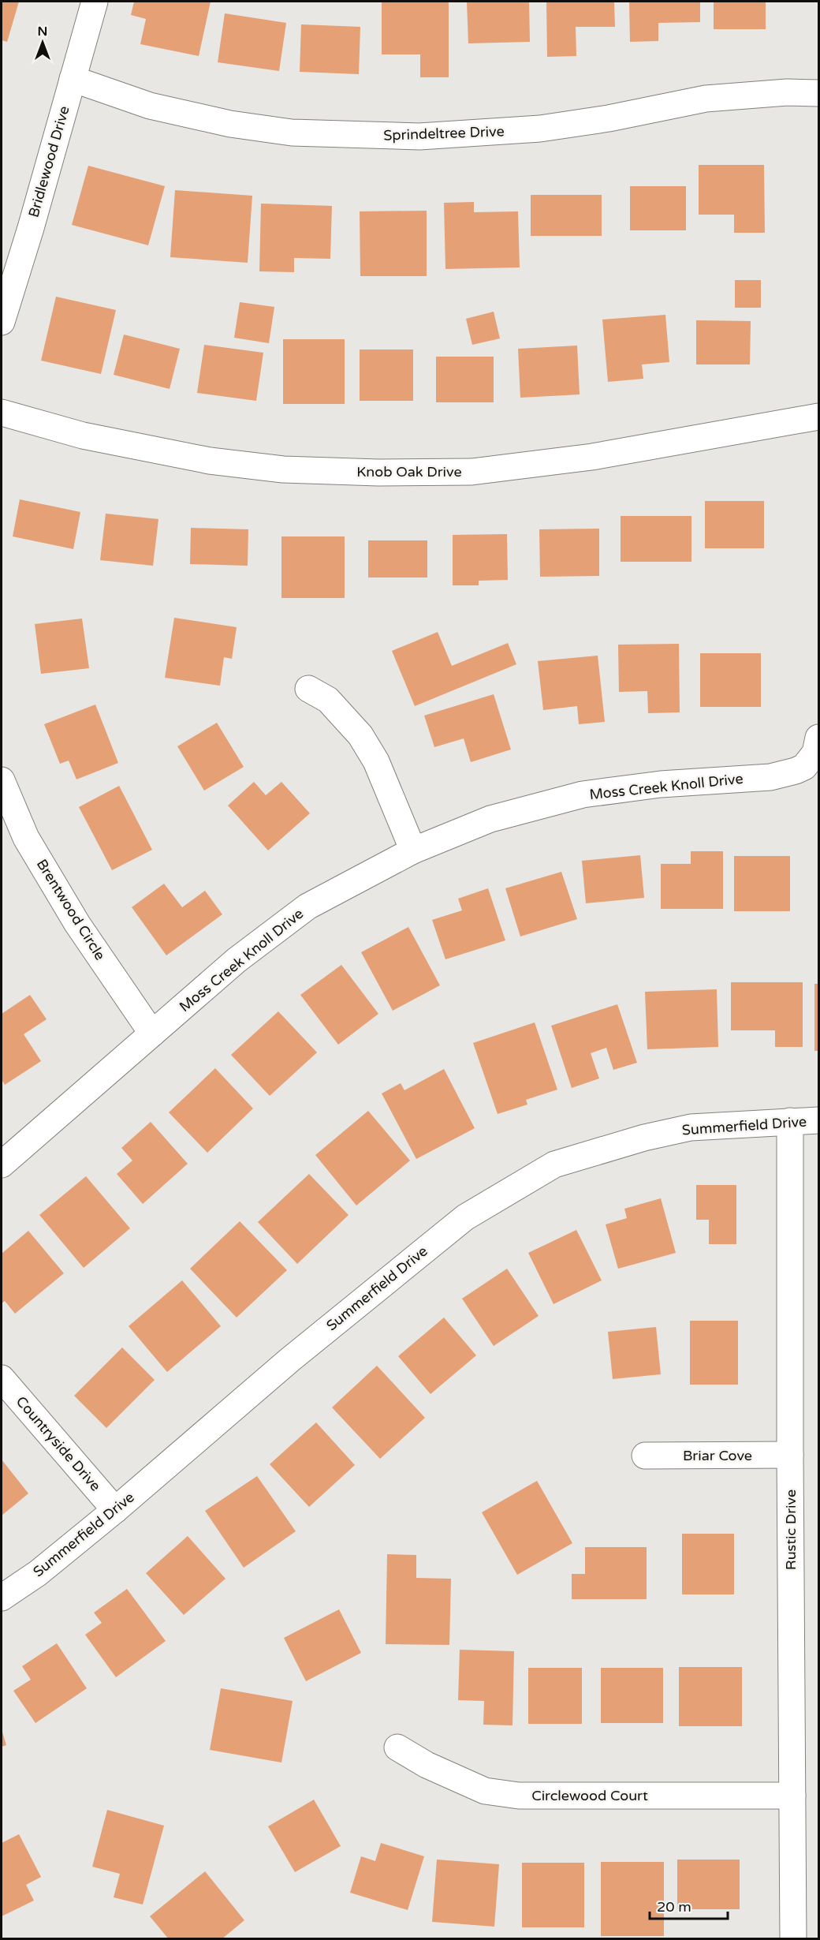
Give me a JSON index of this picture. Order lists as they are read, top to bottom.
{
  "streets": {
    "street": [
      "Sprindeltree Drive",
      "Bridlewood Drive",
      "Knob Oak Drive",
      "Moss Creek Knoll Drive",
      "Brentwood Circle",
      "Summerfield Drive",
      "Countryside Drive",
      "Briar Cove",
      "Rustic Drive",
      "Circlewood Court"
    ]
  },
  "crossings": [
    ["Sprindeltree Drive", "Bridlewood Drive"],
    ["Moss Creek Knoll Drive", "Brentwood Circle"],
    ["Summerfield Drive", "Countryside Drive"],
    ["Summerfield Drive", "Rustic Drive"],
    ["Briar Cove", "Rustic Drive"],
    ["Rustic Drive", "Circlewood Court"]
  ],
  "scale_bar": "20 m",
  "north": "top"
}
